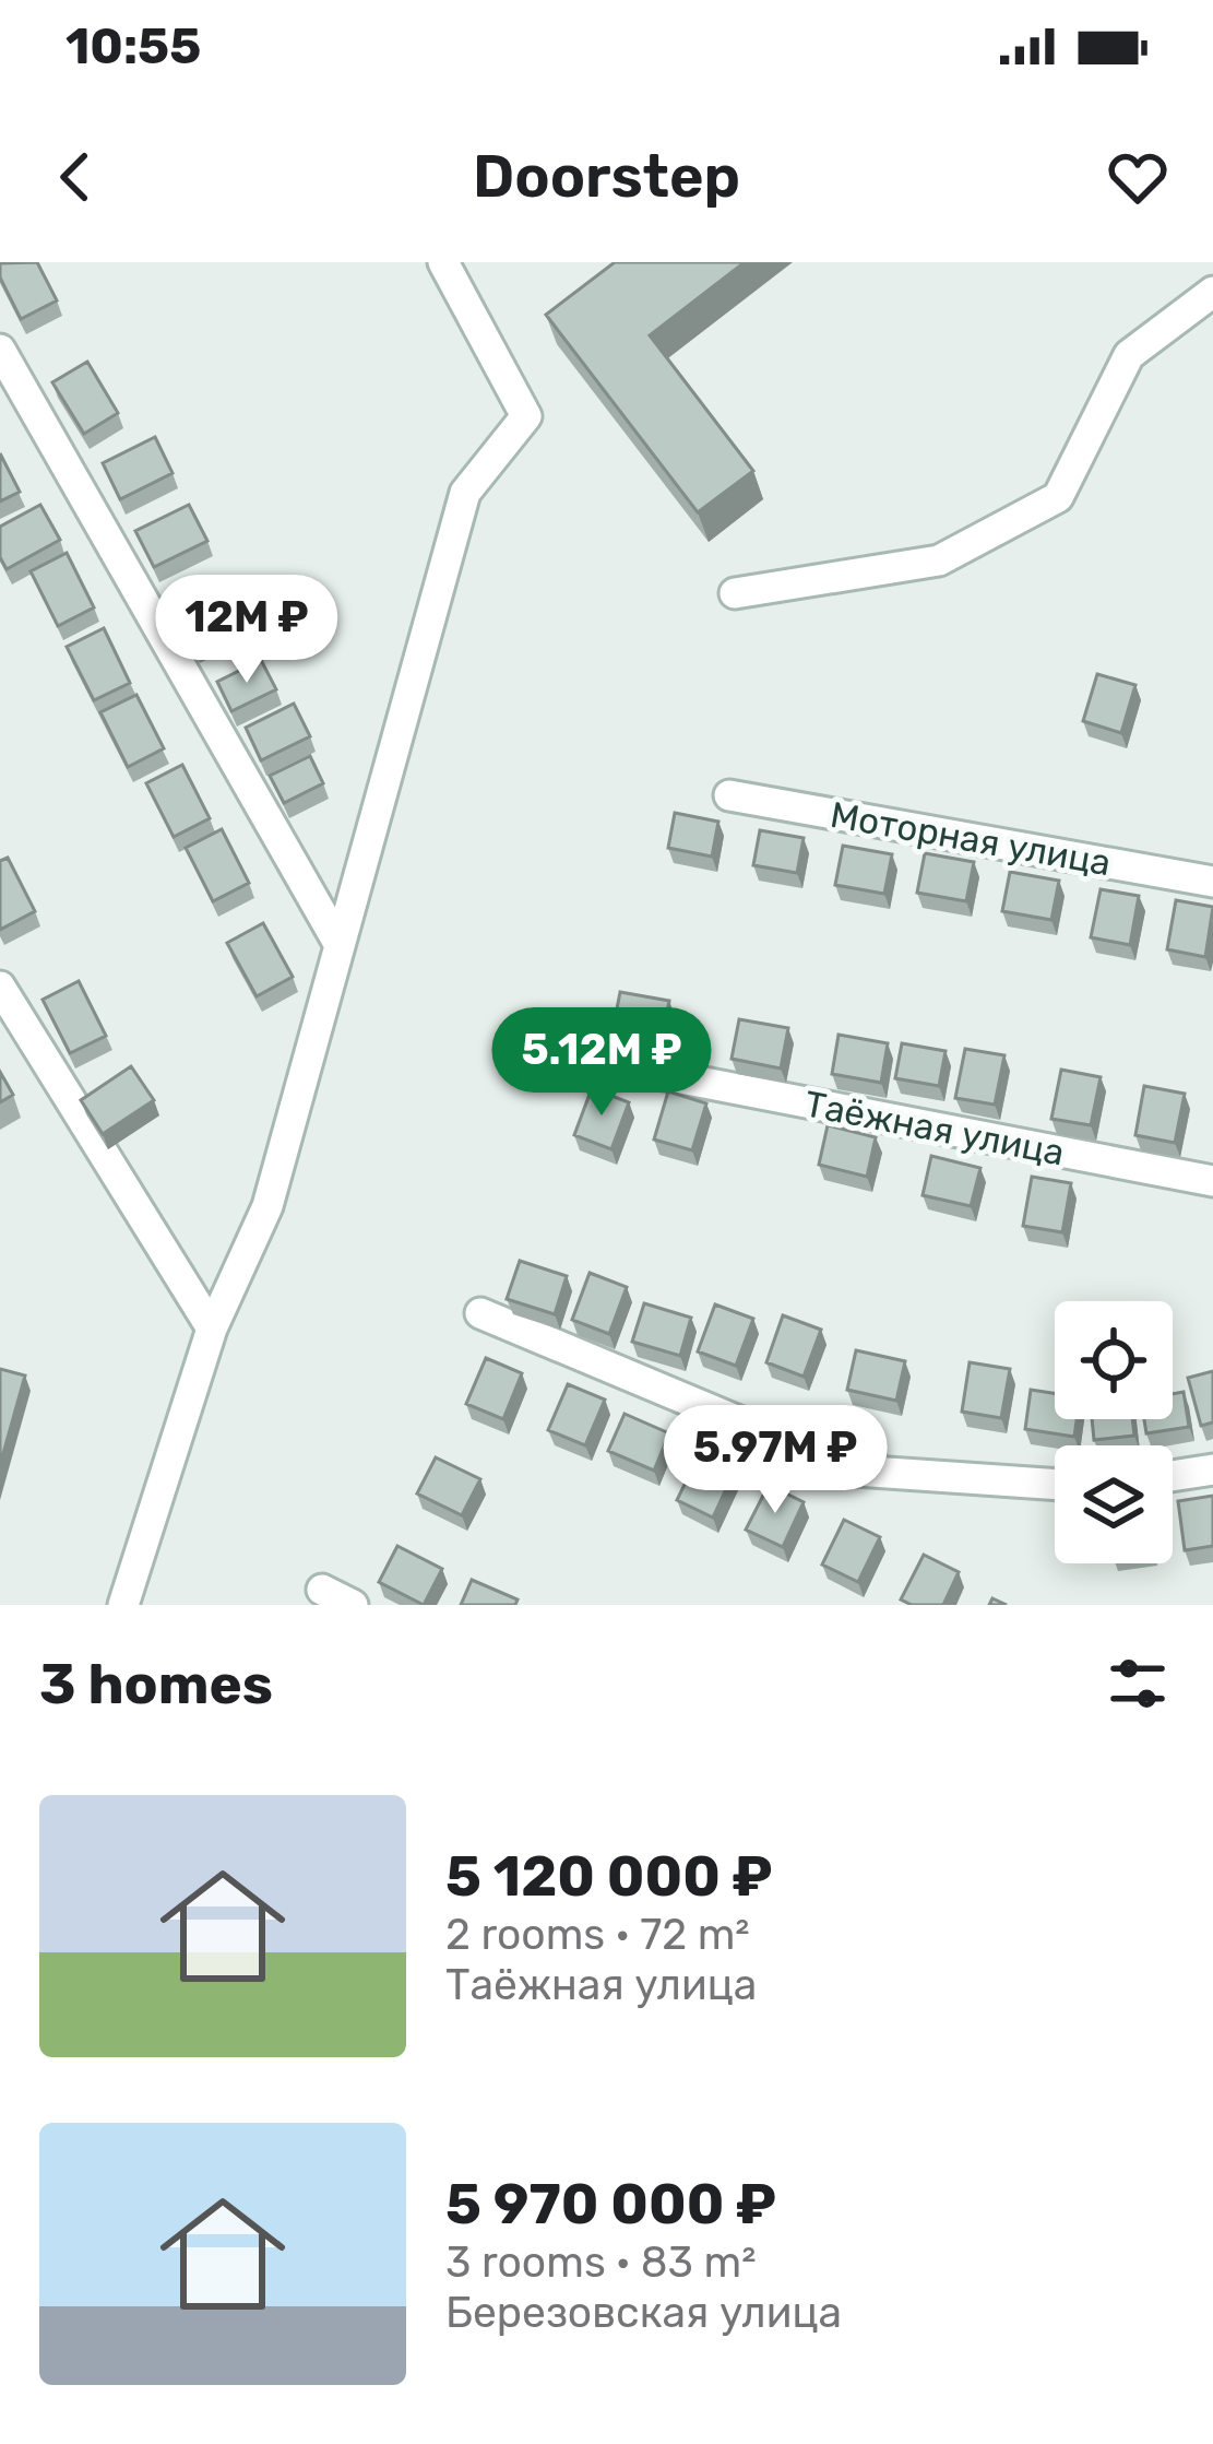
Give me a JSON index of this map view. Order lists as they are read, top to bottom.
{
  "streets": {
    "street": ["Моторная улица", "Таёжная улица"]
  },
  "page": {
    "status": "10:55",
    "header": "Doorstep",
    "price": ["12M ₽", "5.12M ₽", "5.97M ₽"],
    "heading": "3 homes",
    "list": [
      {
        "name": "5 120 000 ₽",
        "note": "2 rooms · 72 m² · Таёжная улица"
      },
      {
        "name": "5 970 000 ₽",
        "note": "3 rooms · 83 m² · Березовская улица"
      }
    ]
  }
}
